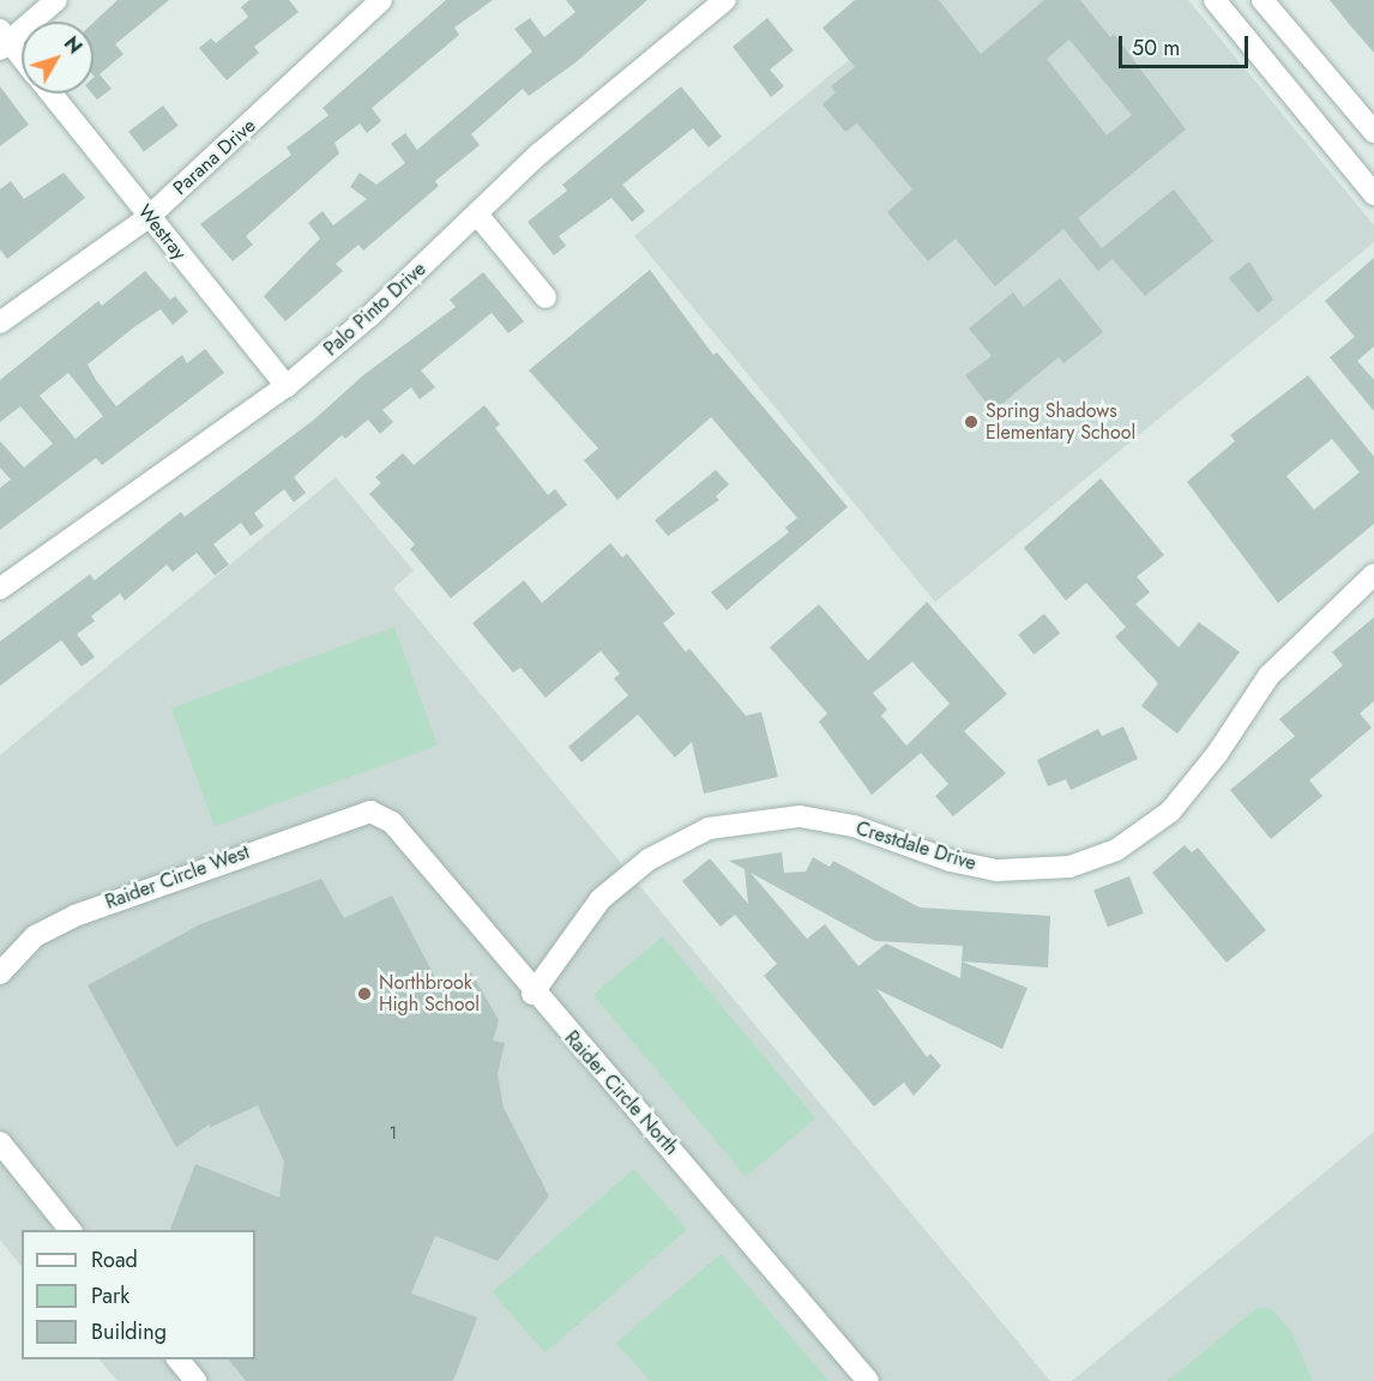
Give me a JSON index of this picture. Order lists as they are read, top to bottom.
{
  "streets": {
    "street": [
      "Parana Drive",
      "Westray",
      "Palo Pinto Drive",
      "Crestdale Drive",
      "Raider Circle West",
      "Raider Circle North"
    ]
  },
  "crossings": [
    ["Parana Drive", "Westray"],
    ["Westray", "Palo Pinto Drive"],
    ["Crestdale Drive", "Raider Circle North"],
    ["Raider Circle West", "Raider Circle North"]
  ],
  "places": ["Spring Shadows Elementary School", "Northbrook High School"],
  "house_numbers": ["1"],
  "legend": ["Road", "Park", "Building"],
  "scale_bar": "50 m",
  "north": "top right"
}
